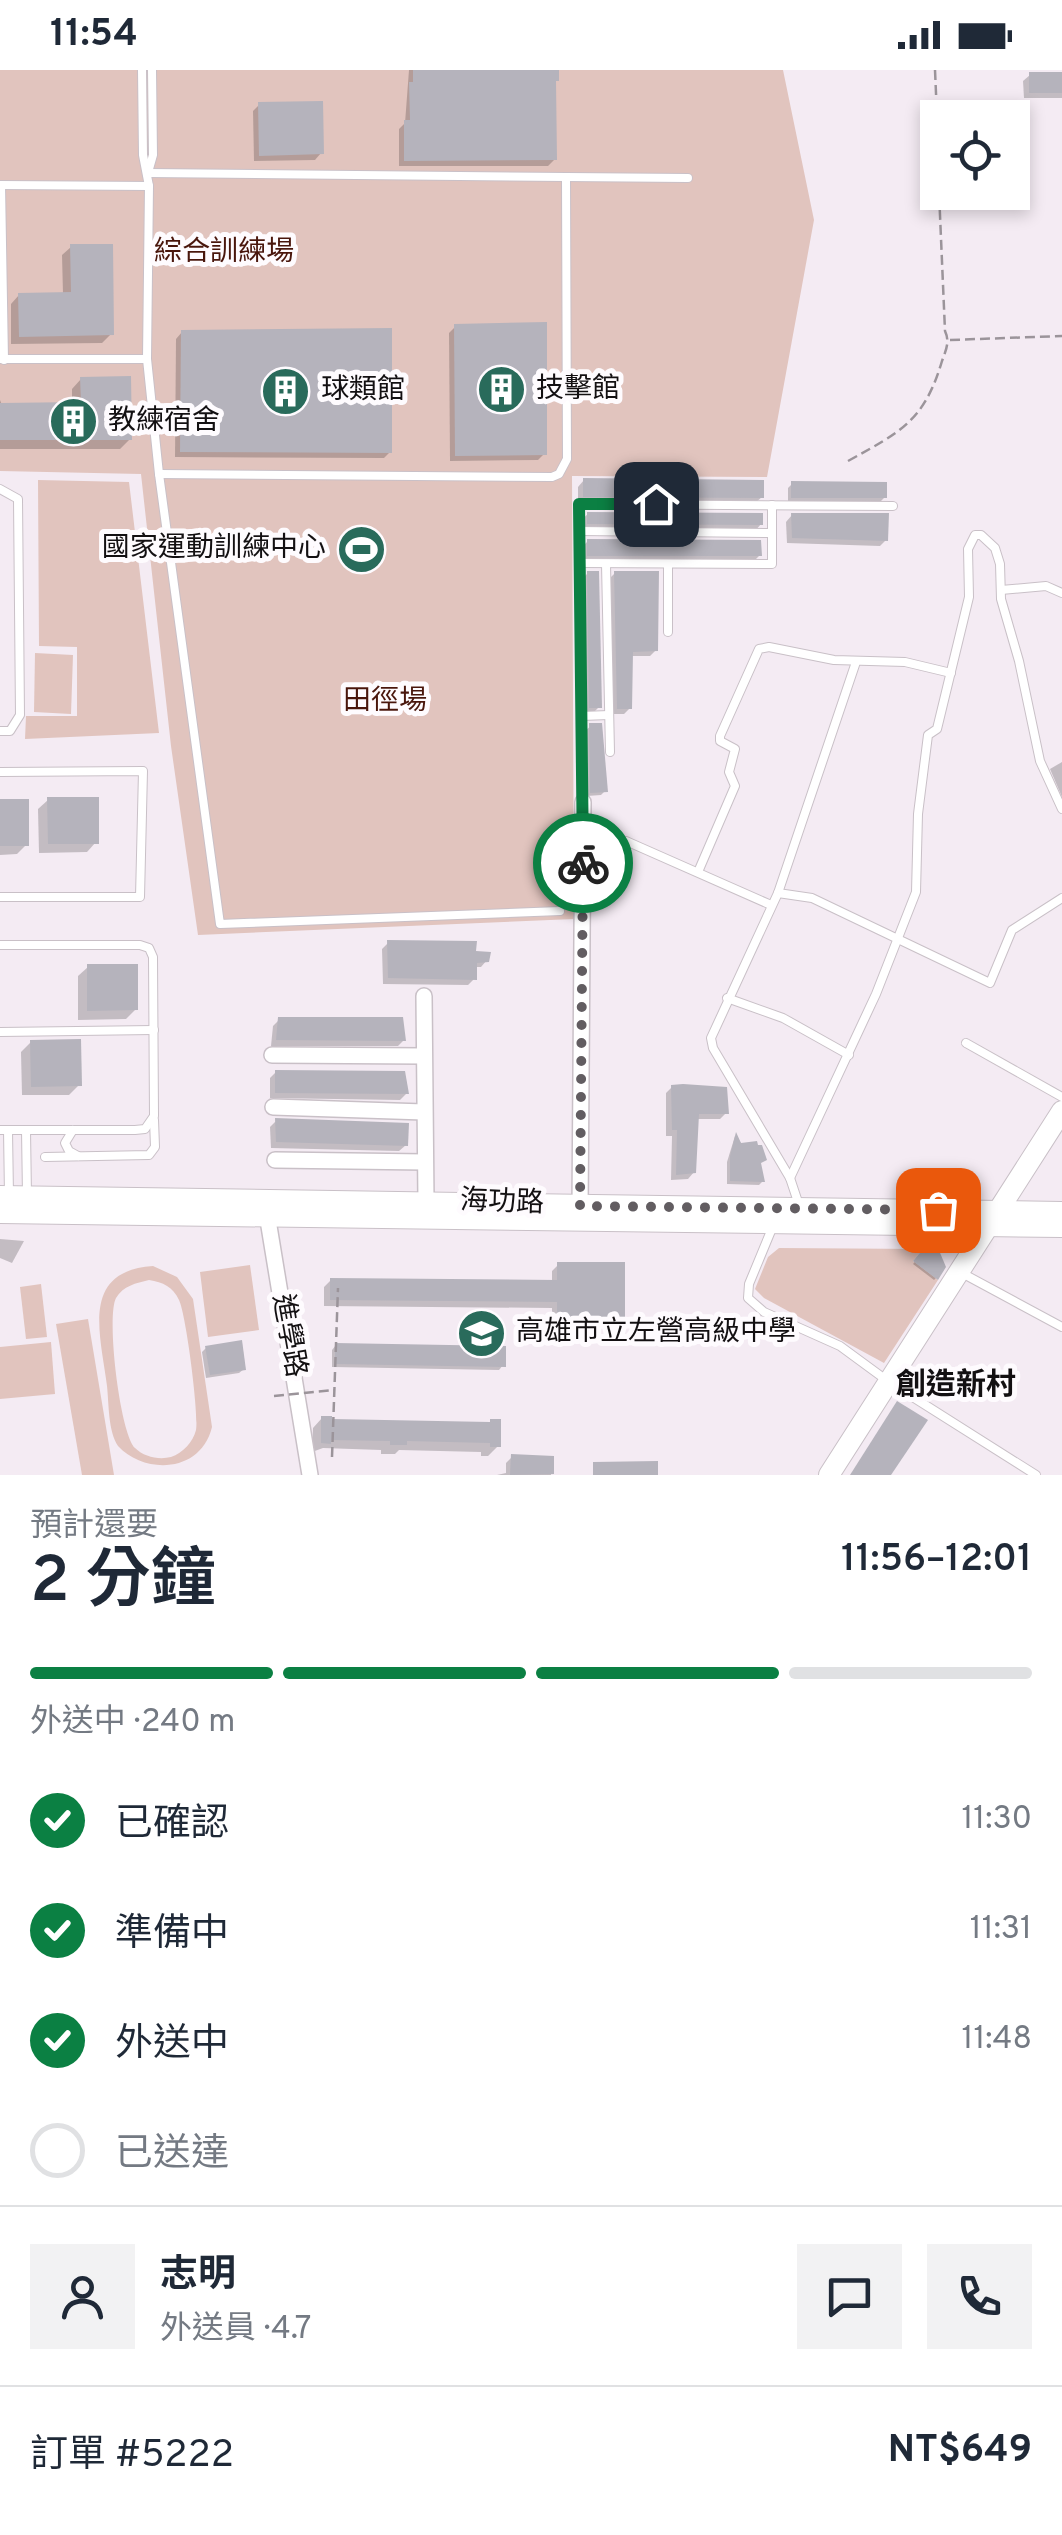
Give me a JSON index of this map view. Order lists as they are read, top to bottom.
{
  "streets": {
    "street": ["海功路", "進學路"]
  },
  "crossings": [
    ["海功路", "進學路"]
  ],
  "districts": ["創造新村"],
  "parks": ["綜合訓練場", "田徑場"],
  "places": {
    "building": ["技擊館", "球類館", "教練宿舍"],
    "sports": ["國家運動訓練中心"],
    "school or university": ["高雄市立左營高級中學"]
  },
  "page": {
    "status": "11:54",
    "heading": ["2 分鐘", "預計還要", "11:56–12:01"],
    "panel": [
      "志明",
      "外送員 · 4.7",
      "訂單 #5222",
      "NT$649"
    ],
    "bar": "外送中 · 240 m",
    "list": [
      ["已確認", "11:30"],
      ["準備中", "11:31"],
      ["外送中", "11:48"],
      "已送達"
    ]
  }
}
